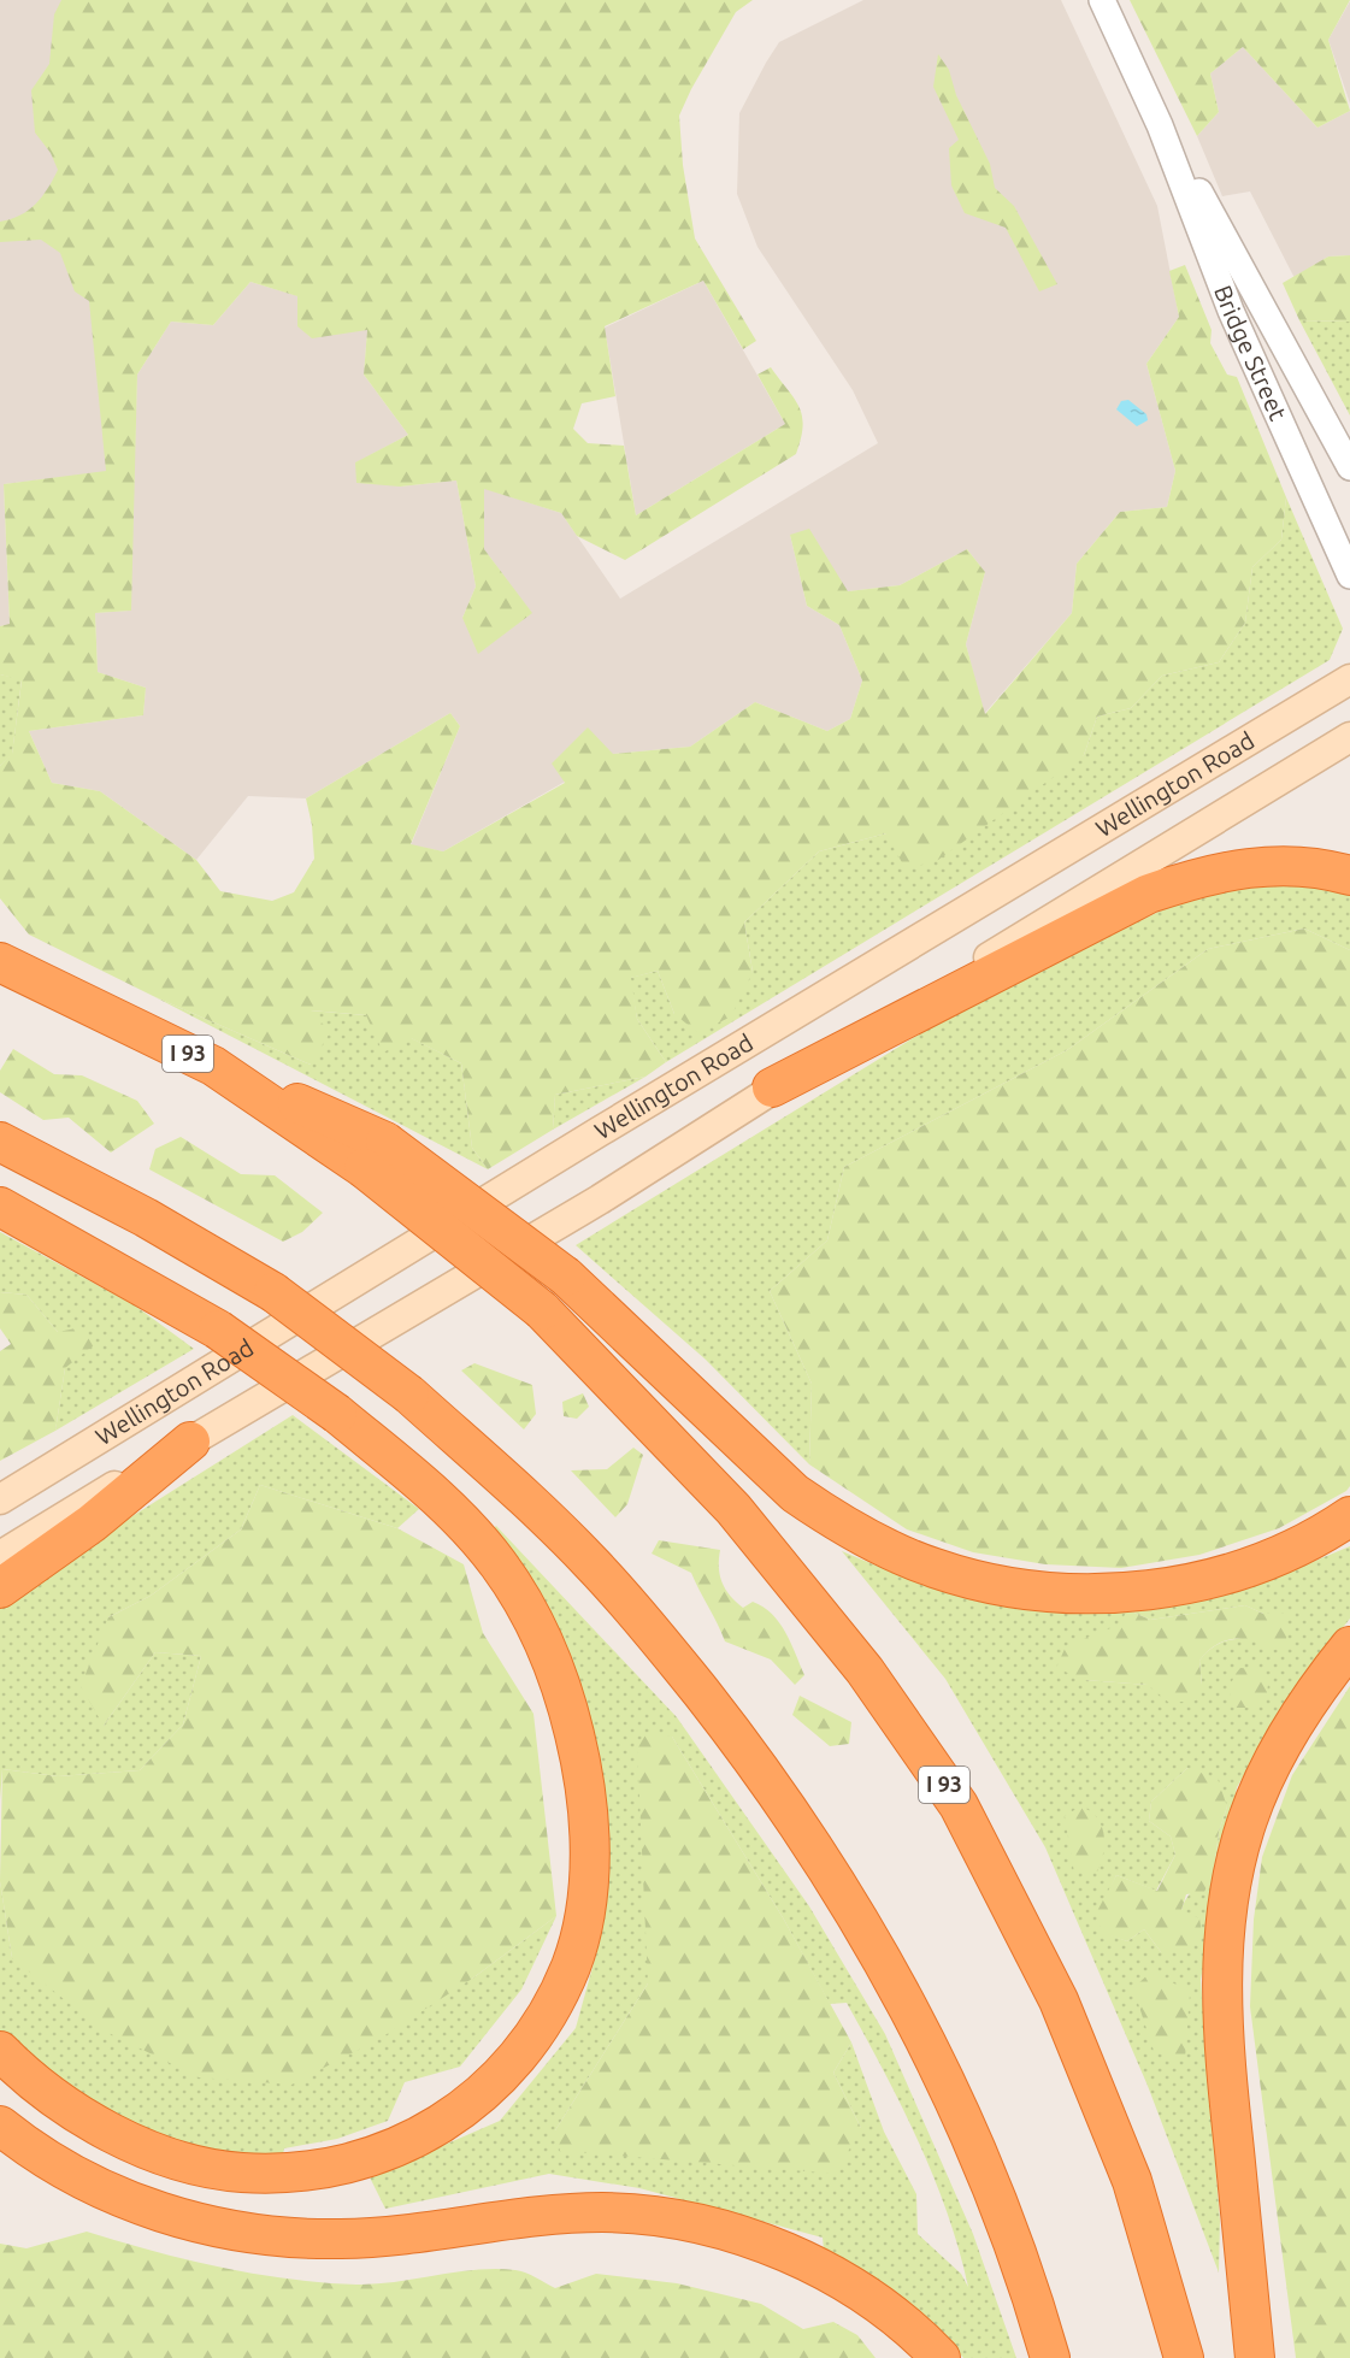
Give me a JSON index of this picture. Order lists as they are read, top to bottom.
{
  "streets": {
    "highway": ["I 93"],
    "main road": ["Wellington Road"],
    "street": ["Bridge Street"]
  }
}
